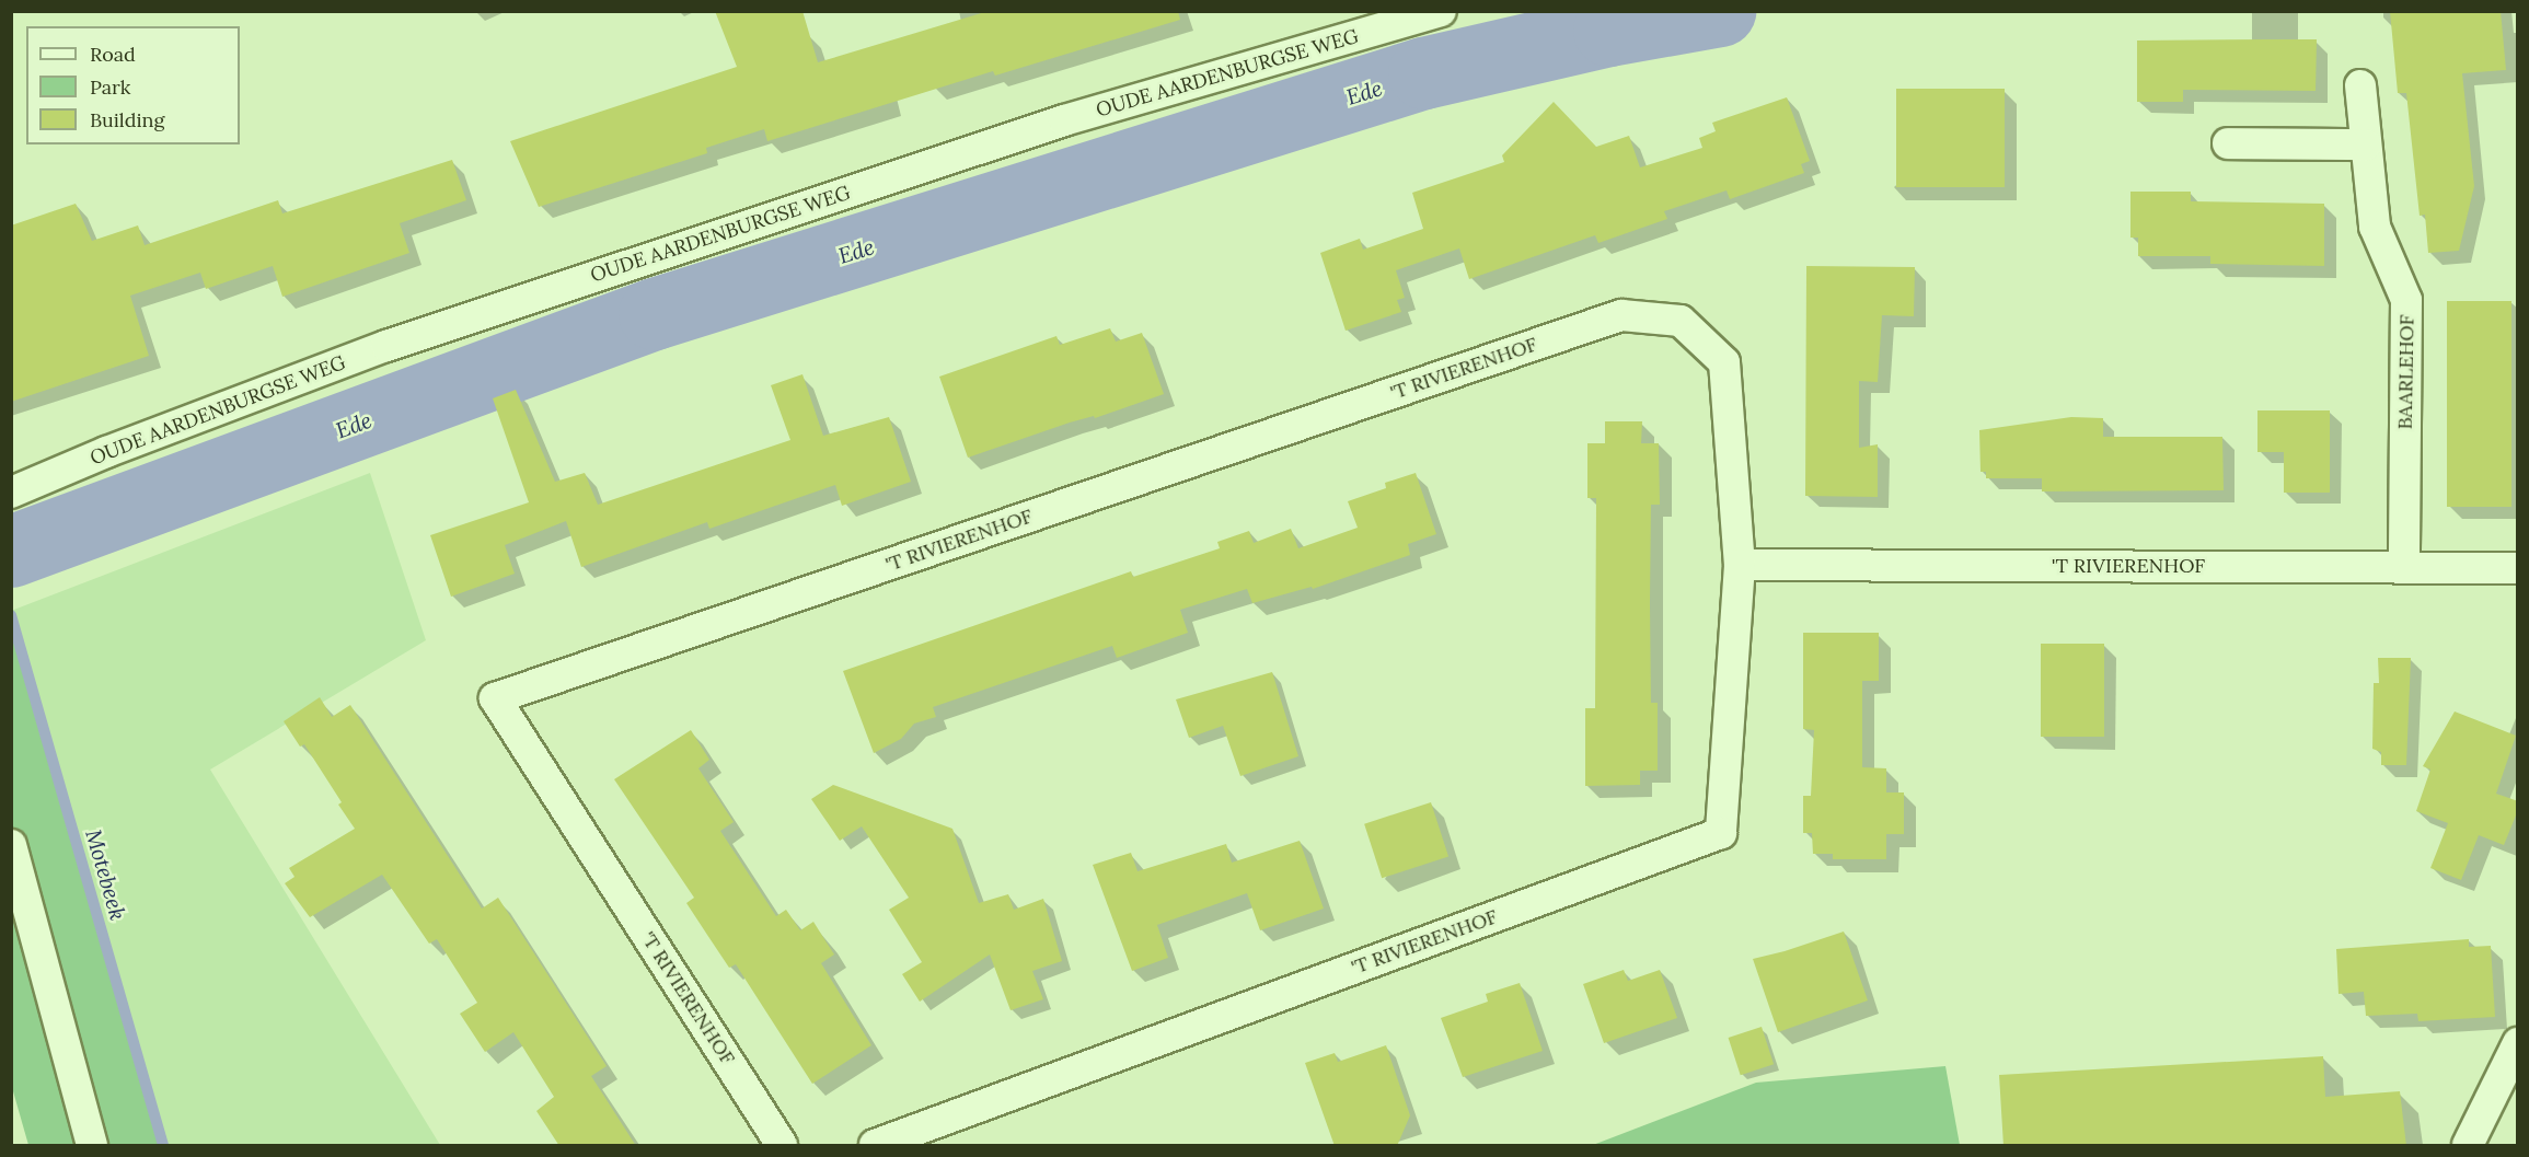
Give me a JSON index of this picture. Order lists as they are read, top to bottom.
{
  "streets": {
    "street": ["OUDE AARDENBURGSE WEG", "'T RIVIERENHOF", "BAARLEHOF"]
  },
  "crossings": [
    ["'T RIVIERENHOF", "BAARLEHOF"]
  ],
  "water": ["Ede", "Motebeek"],
  "legend": ["Road", "Park", "Building"]
}
